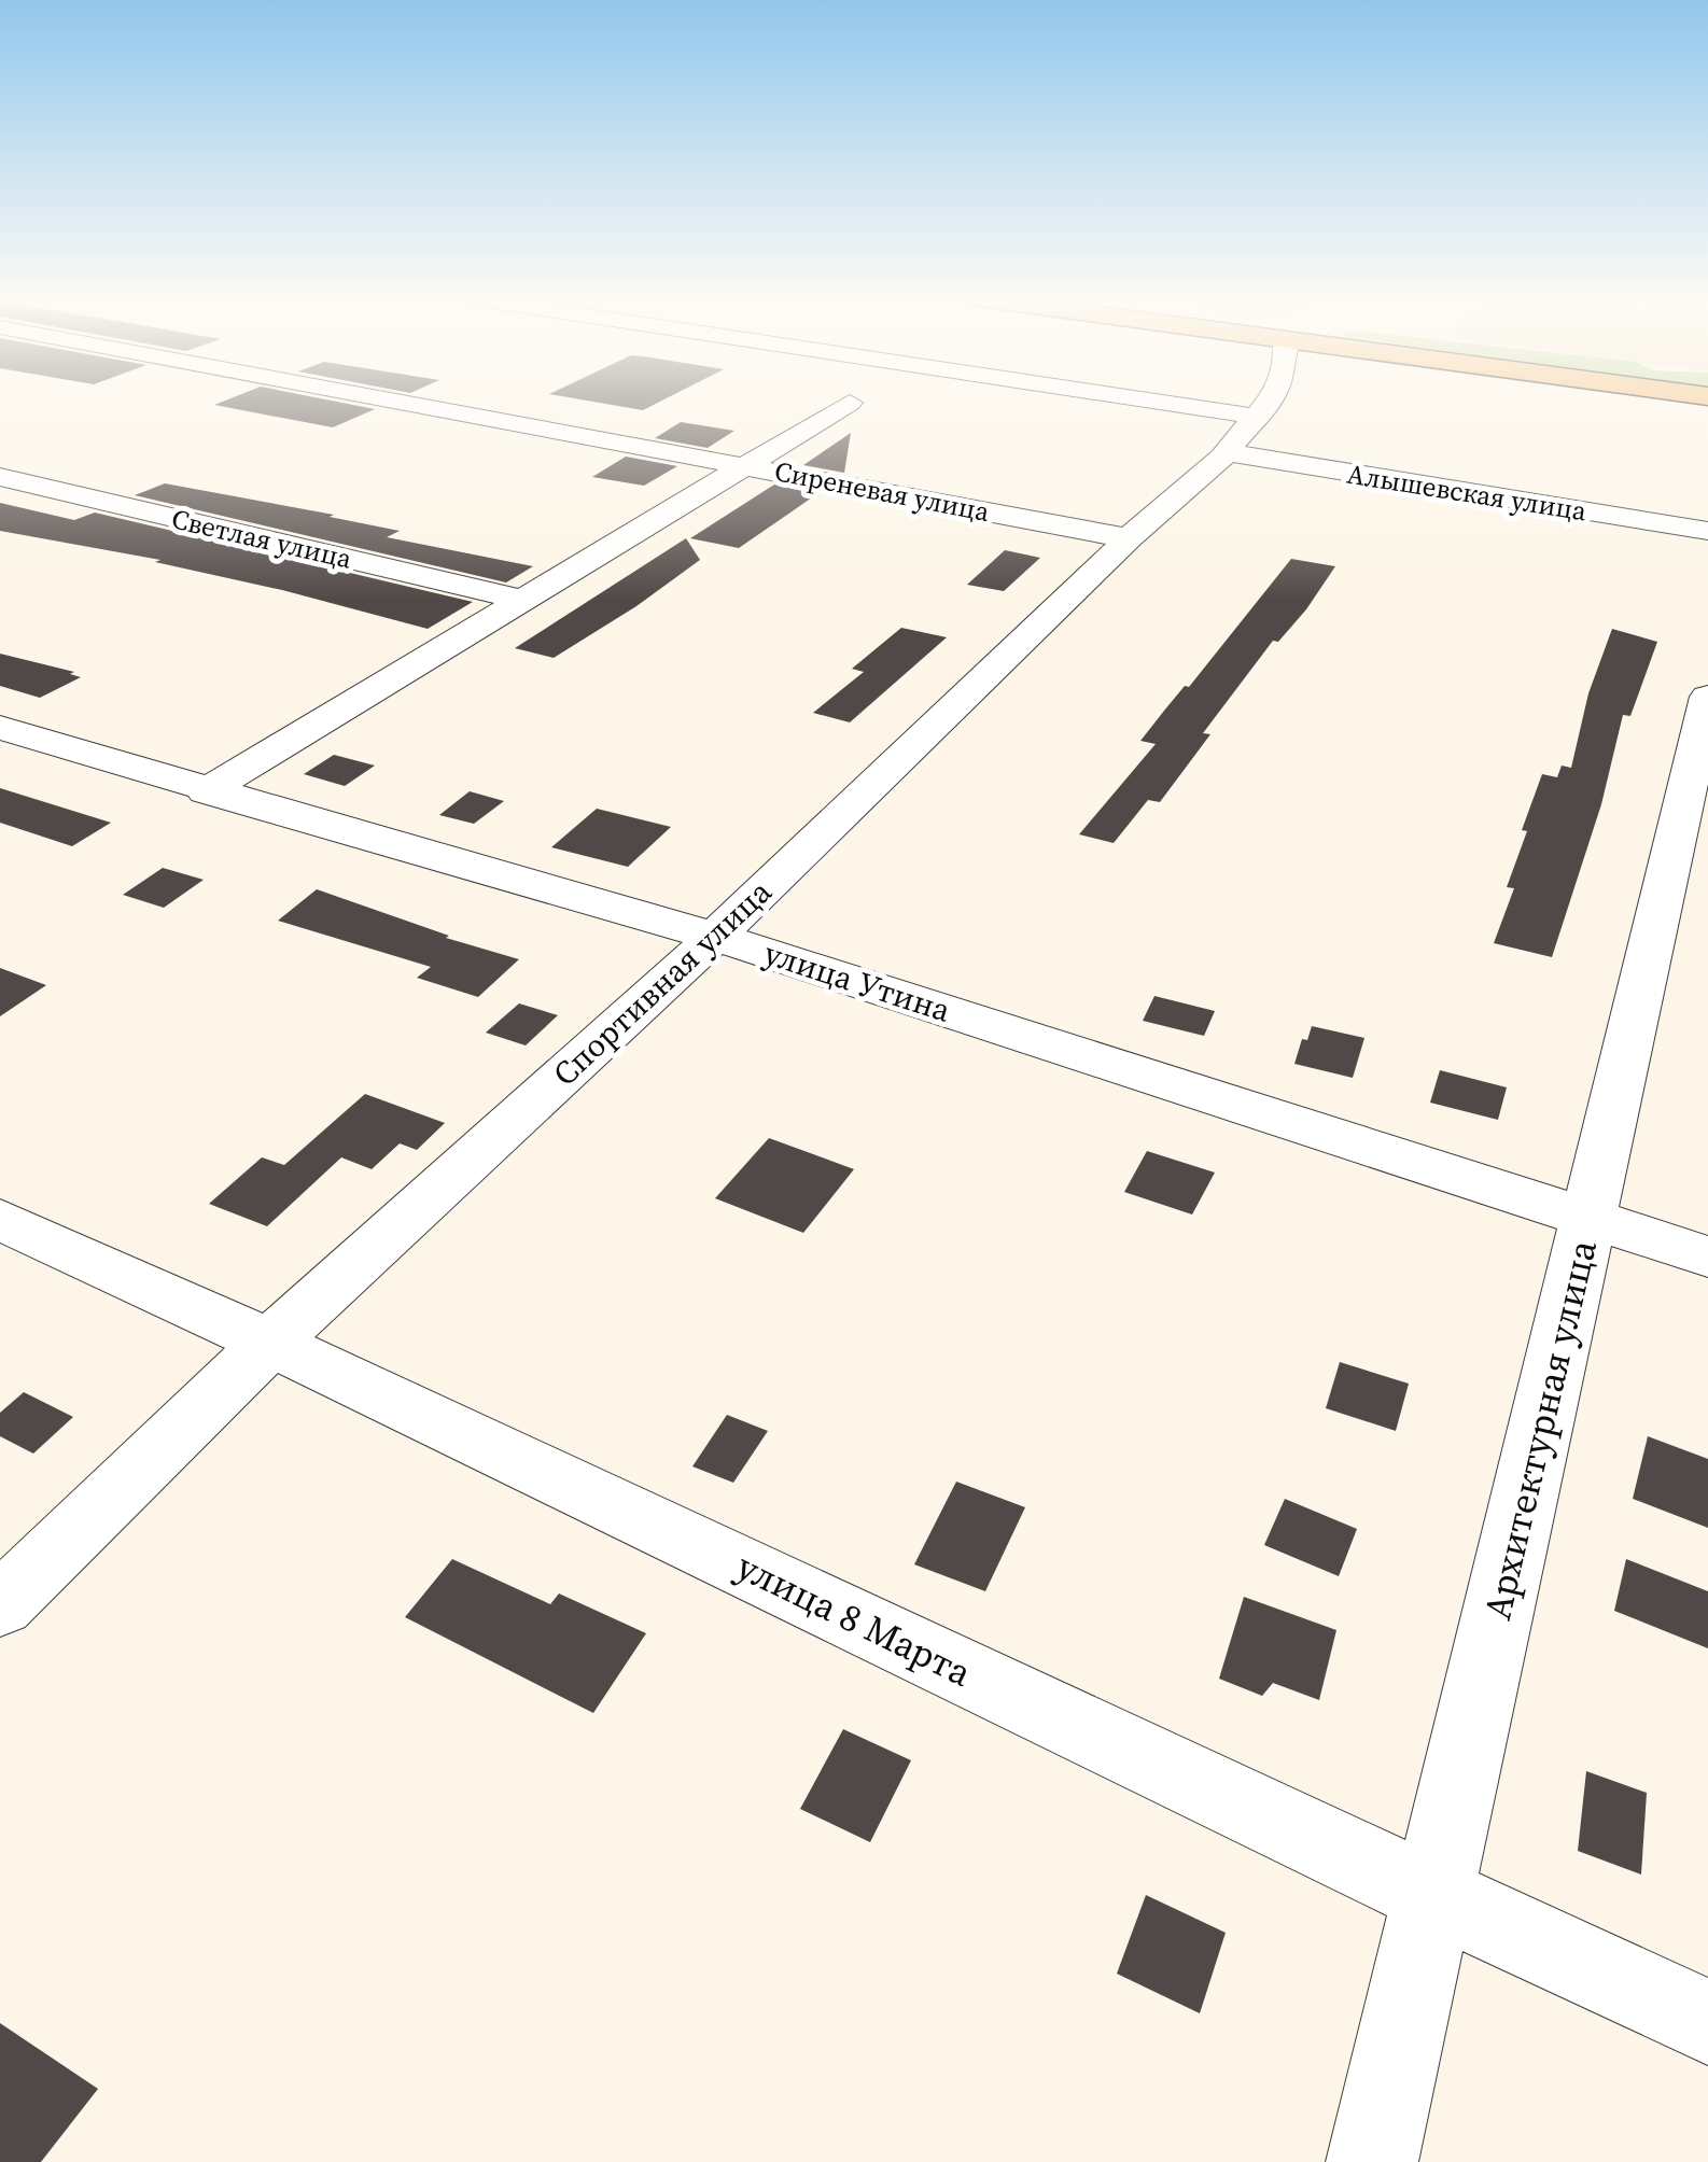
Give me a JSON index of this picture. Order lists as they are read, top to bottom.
{
  "streets": {
    "street": [
      "Сиреневая улица",
      "Алышевская улица",
      "Светлая улица",
      "улица Утина",
      "Спортивная улица",
      "Архитектурная улица",
      "улица 8 Марта"
    ]
  },
  "crossings": [
    ["Сиреневая улица", "Спортивная улица"],
    ["Алышевская улица", "Спортивная улица"],
    ["улица Утина", "Спортивная улица"],
    ["улица Утина", "Архитектурная улица"],
    ["Спортивная улица", "улица 8 Марта"],
    ["Архитектурная улица", "улица 8 Марта"]
  ]
}
